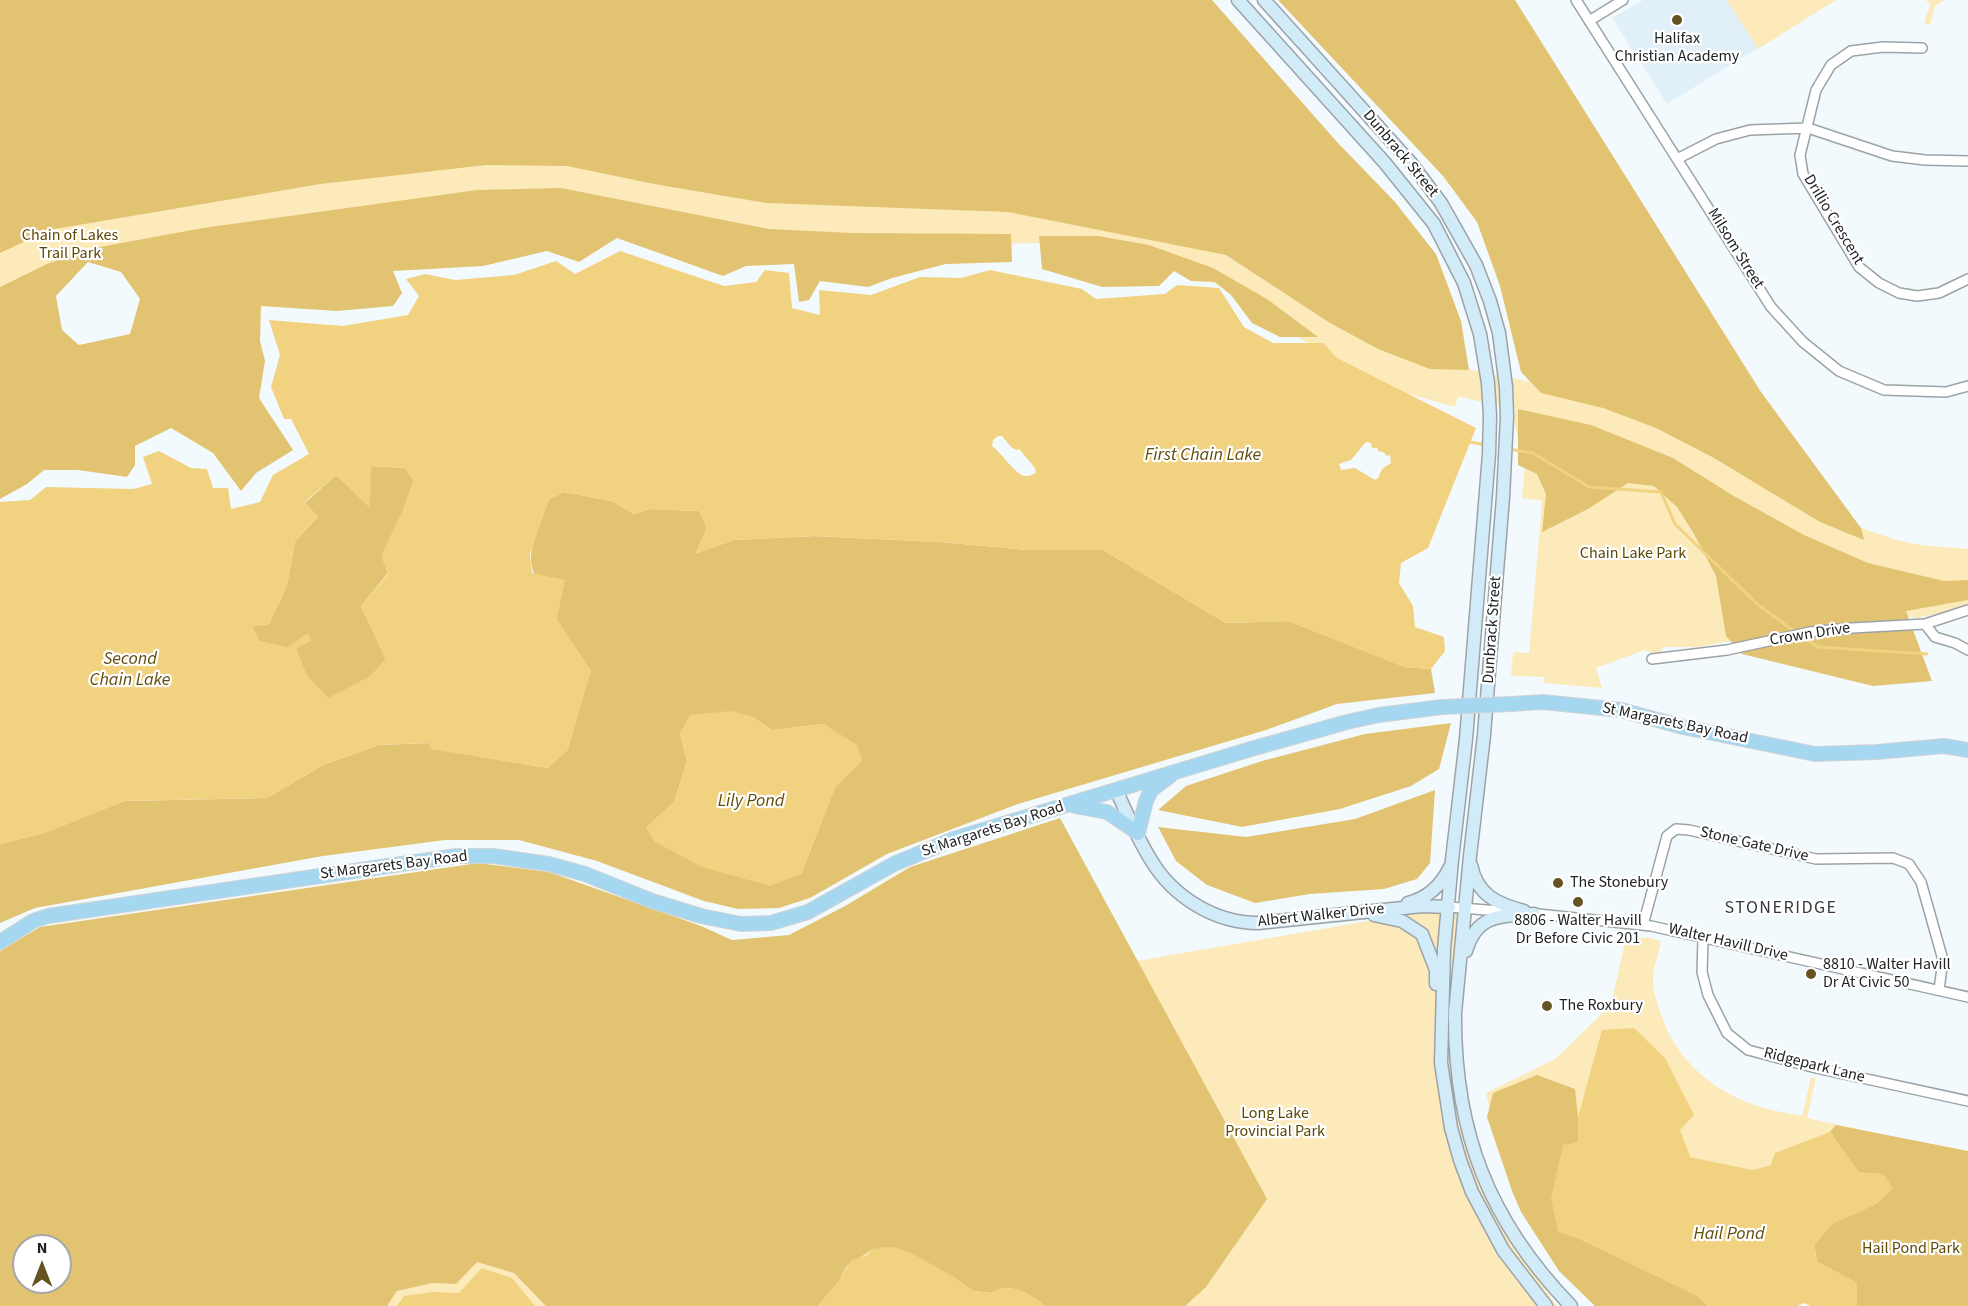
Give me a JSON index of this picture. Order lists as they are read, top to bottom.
{
  "streets": {
    "main road": ["Dunbrack Street", "St Margarets Bay Road", "Albert Walker Drive"],
    "street": [
      "Drillio Crescent",
      "Milsom Street",
      "Crown Drive",
      "Stone Gate Drive",
      "Walter Havill Drive",
      "Ridgepark Lane"
    ]
  },
  "crossings": [
    ["Dunbrack Street", "Albert Walker Drive"],
    ["Dunbrack Street", "Walter Havill Drive"],
    ["St Margarets Bay Road", "Albert Walker Drive"],
    ["Stone Gate Drive", "Walter Havill Drive"],
    ["Albert Walker Drive", "Walter Havill Drive"],
    ["Walter Havill Drive", "Ridgepark Lane"]
  ],
  "districts": ["STONERIDGE"],
  "water": [
    "First Chain Lake",
    "Second Chain Lake",
    "Lily Pond",
    "Hail Pond"
  ],
  "parks": [
    "Chain of Lakes Trail Park",
    "Chain Lake Park",
    "Long Lake Provincial Park",
    "Hail Pond Park"
  ],
  "places": [
    "Halifax Christian Academy",
    "The Stonebury",
    "8806 - Walter Havill Dr Before Civic 201",
    "8810 - Walter Havill Dr At Civic 50",
    "The Roxbury"
  ],
  "north": "top"
}
